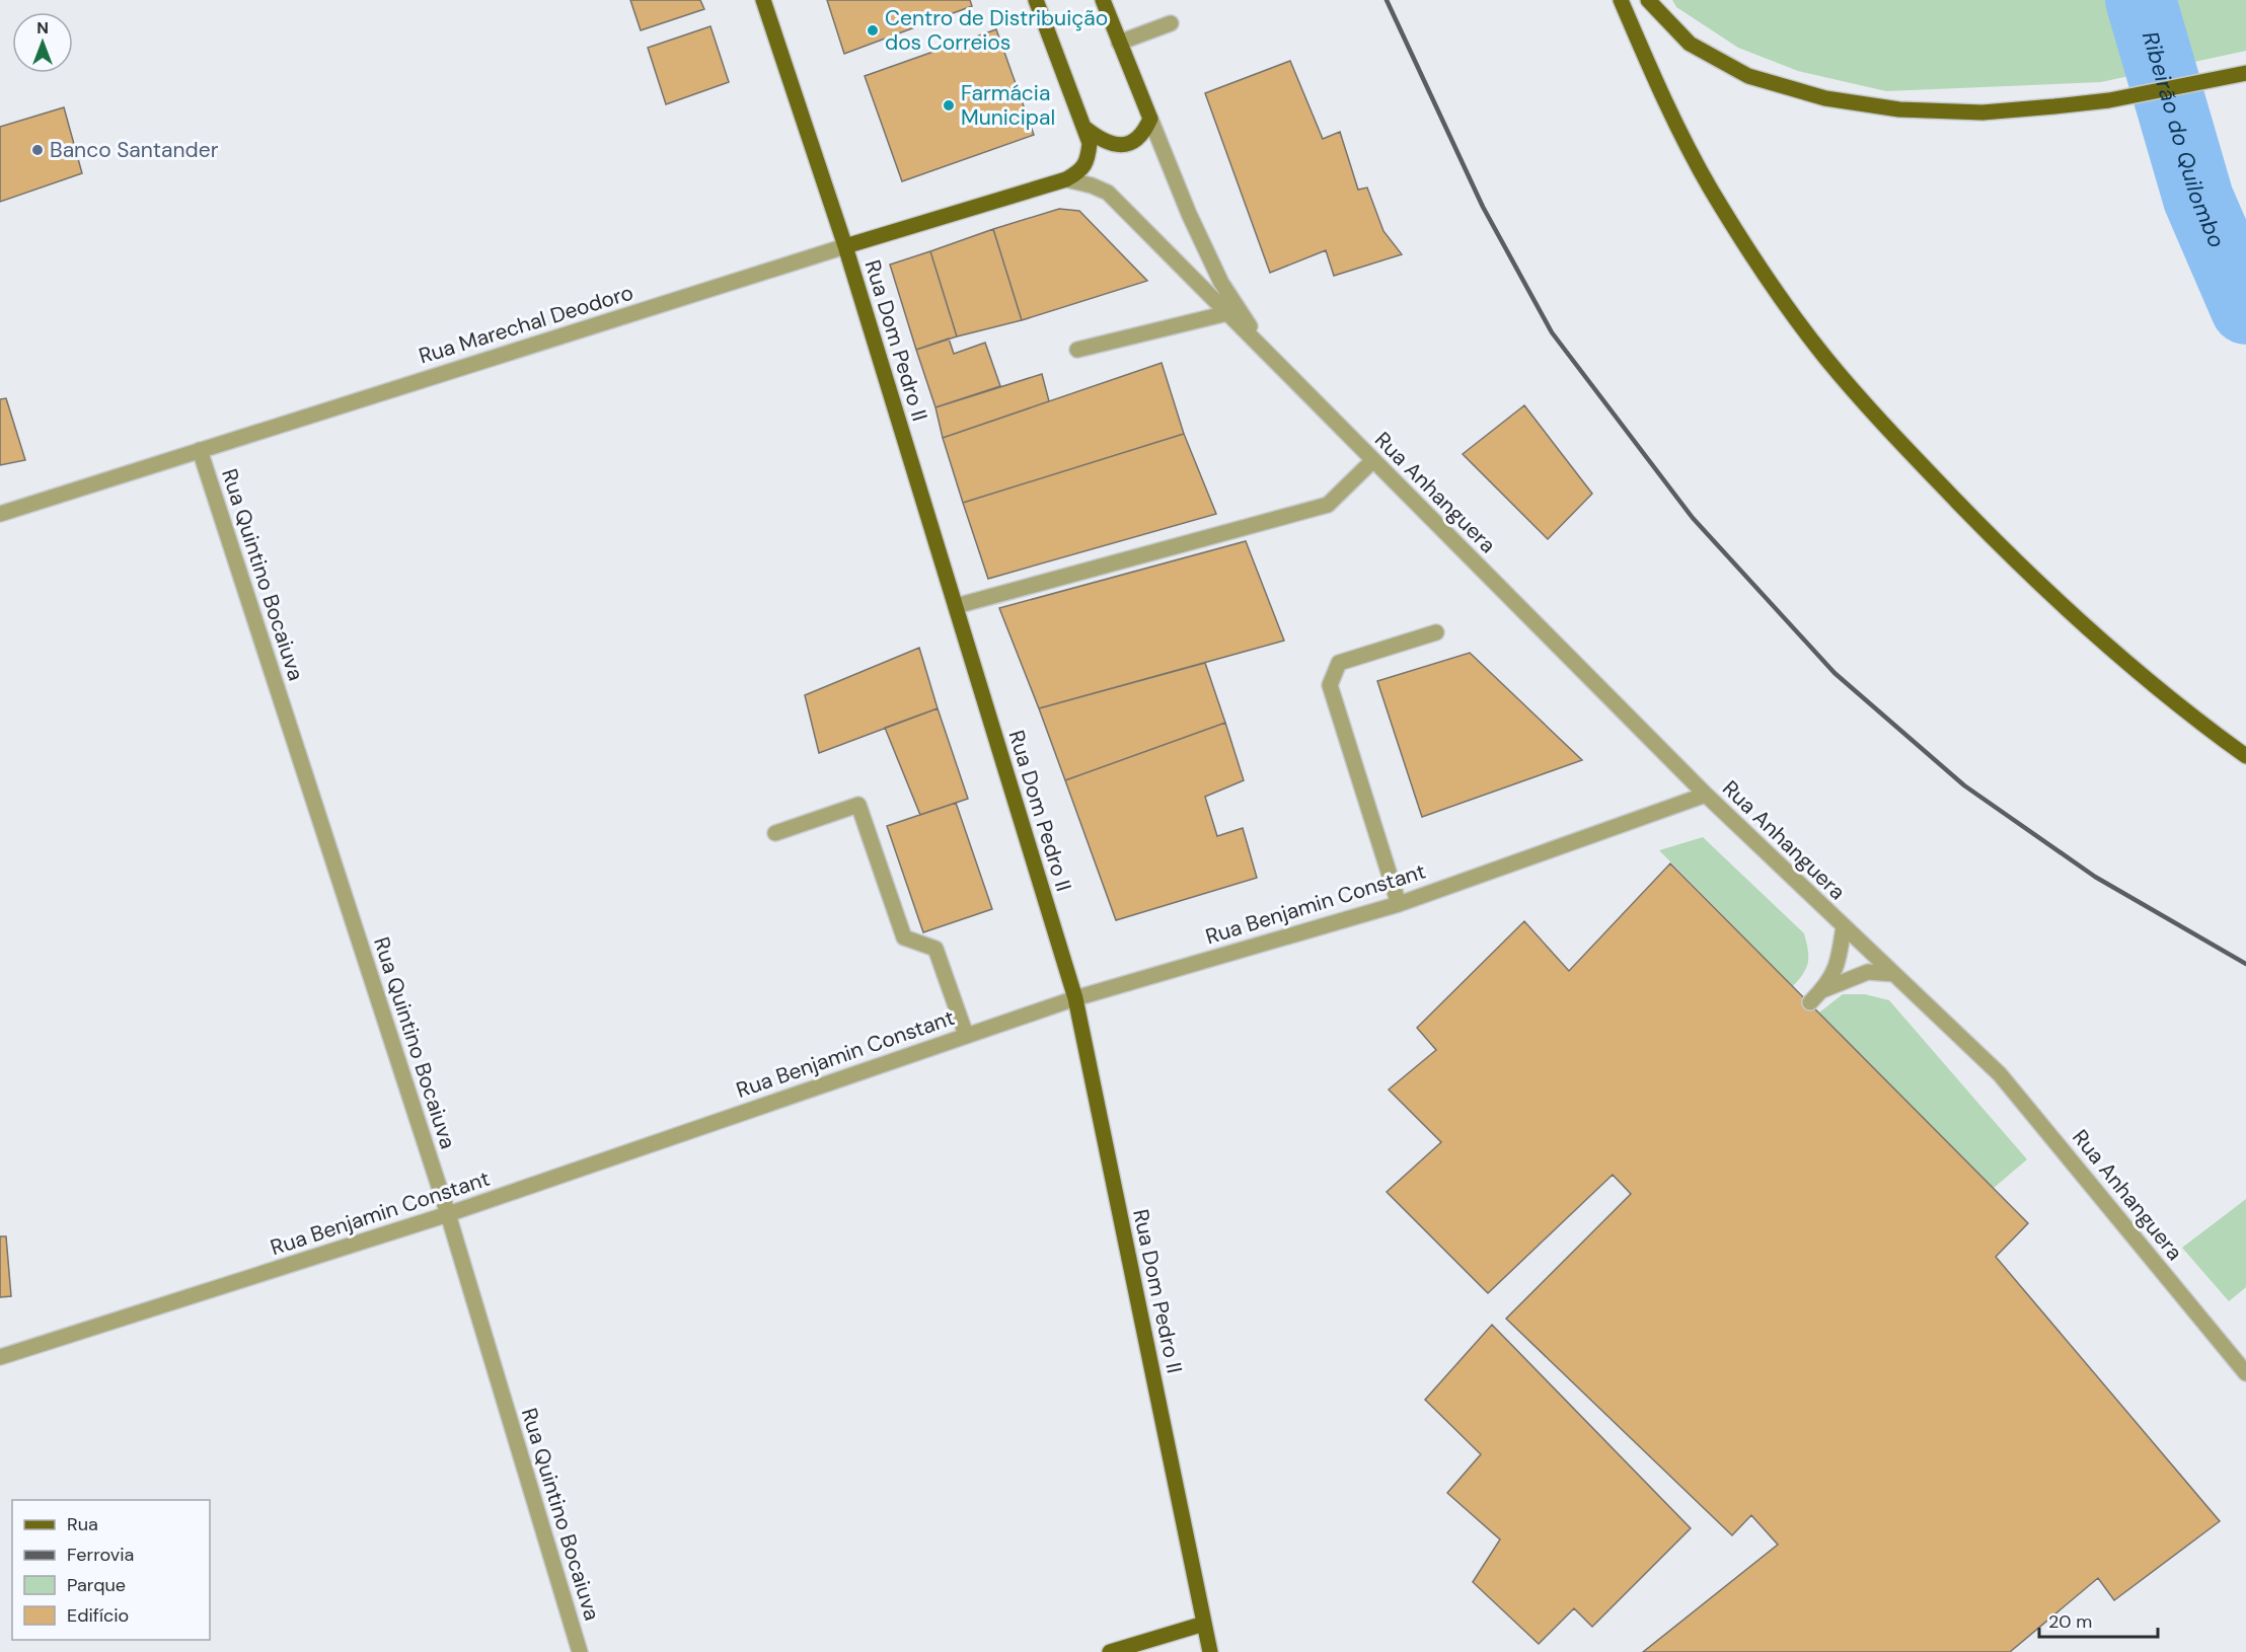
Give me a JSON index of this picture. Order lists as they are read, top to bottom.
{
  "streets": {
    "main road": ["Rua Marechal Deodoro", "Rua Dom Pedro II", "Rua Anhanguera"],
    "street": ["Rua Quintino Bocaiuva", "Rua Benjamin Constant"]
  },
  "crossings": [
    ["Rua Marechal Deodoro", "Rua Dom Pedro II"],
    ["Rua Marechal Deodoro", "Rua Anhanguera"],
    ["Rua Marechal Deodoro", "Rua Quintino Bocaiuva"],
    ["Rua Dom Pedro II", "Rua Benjamin Constant"],
    ["Rua Anhanguera", "Rua Benjamin Constant"],
    ["Rua Quintino Bocaiuva", "Rua Benjamin Constant"]
  ],
  "water": ["Ribeirão do Quilombo"],
  "places": ["Centro de Distribuição dos Correios", "Farmácia Municipal", "Banco Santander"],
  "legend": [
    "Rua",
    "Ferrovia",
    "Parque",
    "Edifício"
  ],
  "scale_bar": "20 m",
  "north": "top"
}
